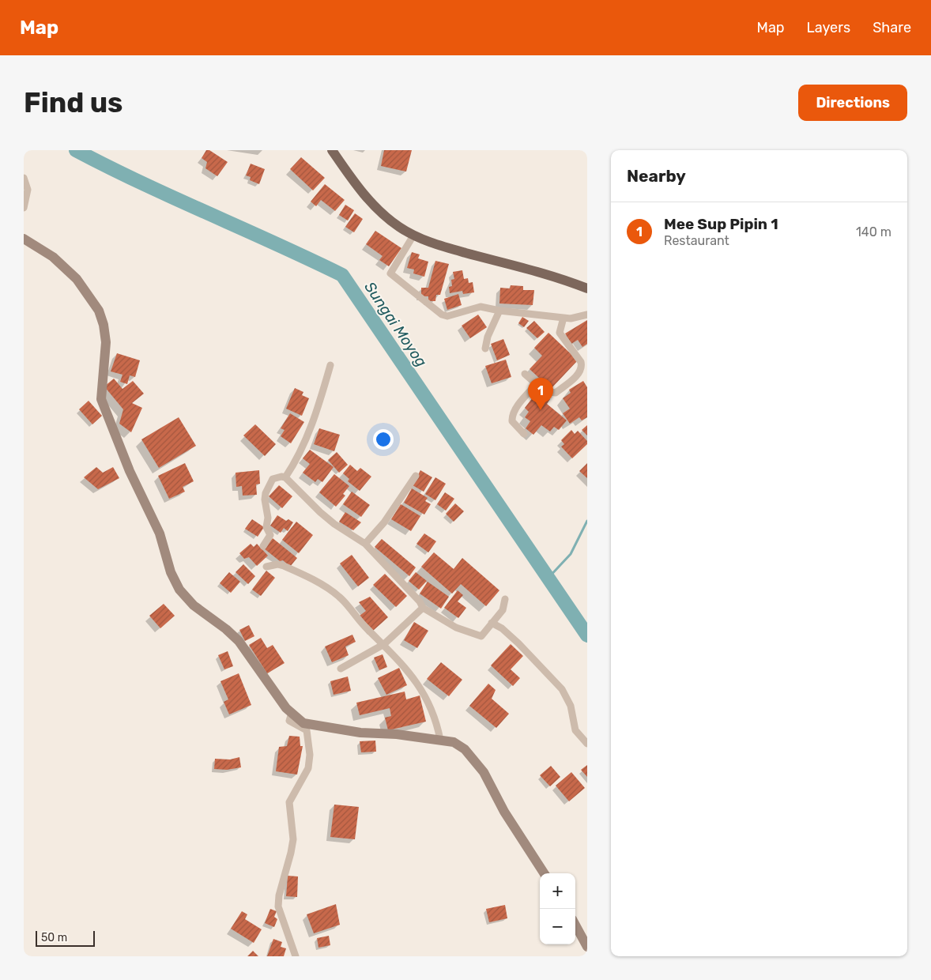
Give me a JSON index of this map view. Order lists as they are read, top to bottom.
{
  "water": ["Sungai Moyog"],
  "scale_bar": "50 m",
  "page": {
    "header": "Map",
    "nav": ["Map", "Layers", "Share"],
    "buttons": "Directions",
    "title": "Find us",
    "heading": "Nearby",
    "list": [
      {
        "mark": "1",
        "name": "Mee Sup Pipin 1",
        "note": "Restaurant",
        "value": "140 m"
      }
    ],
    "pins": "1",
    "map_buttons": ["+", "−"],
    "scale": "50 m"
  }
}
